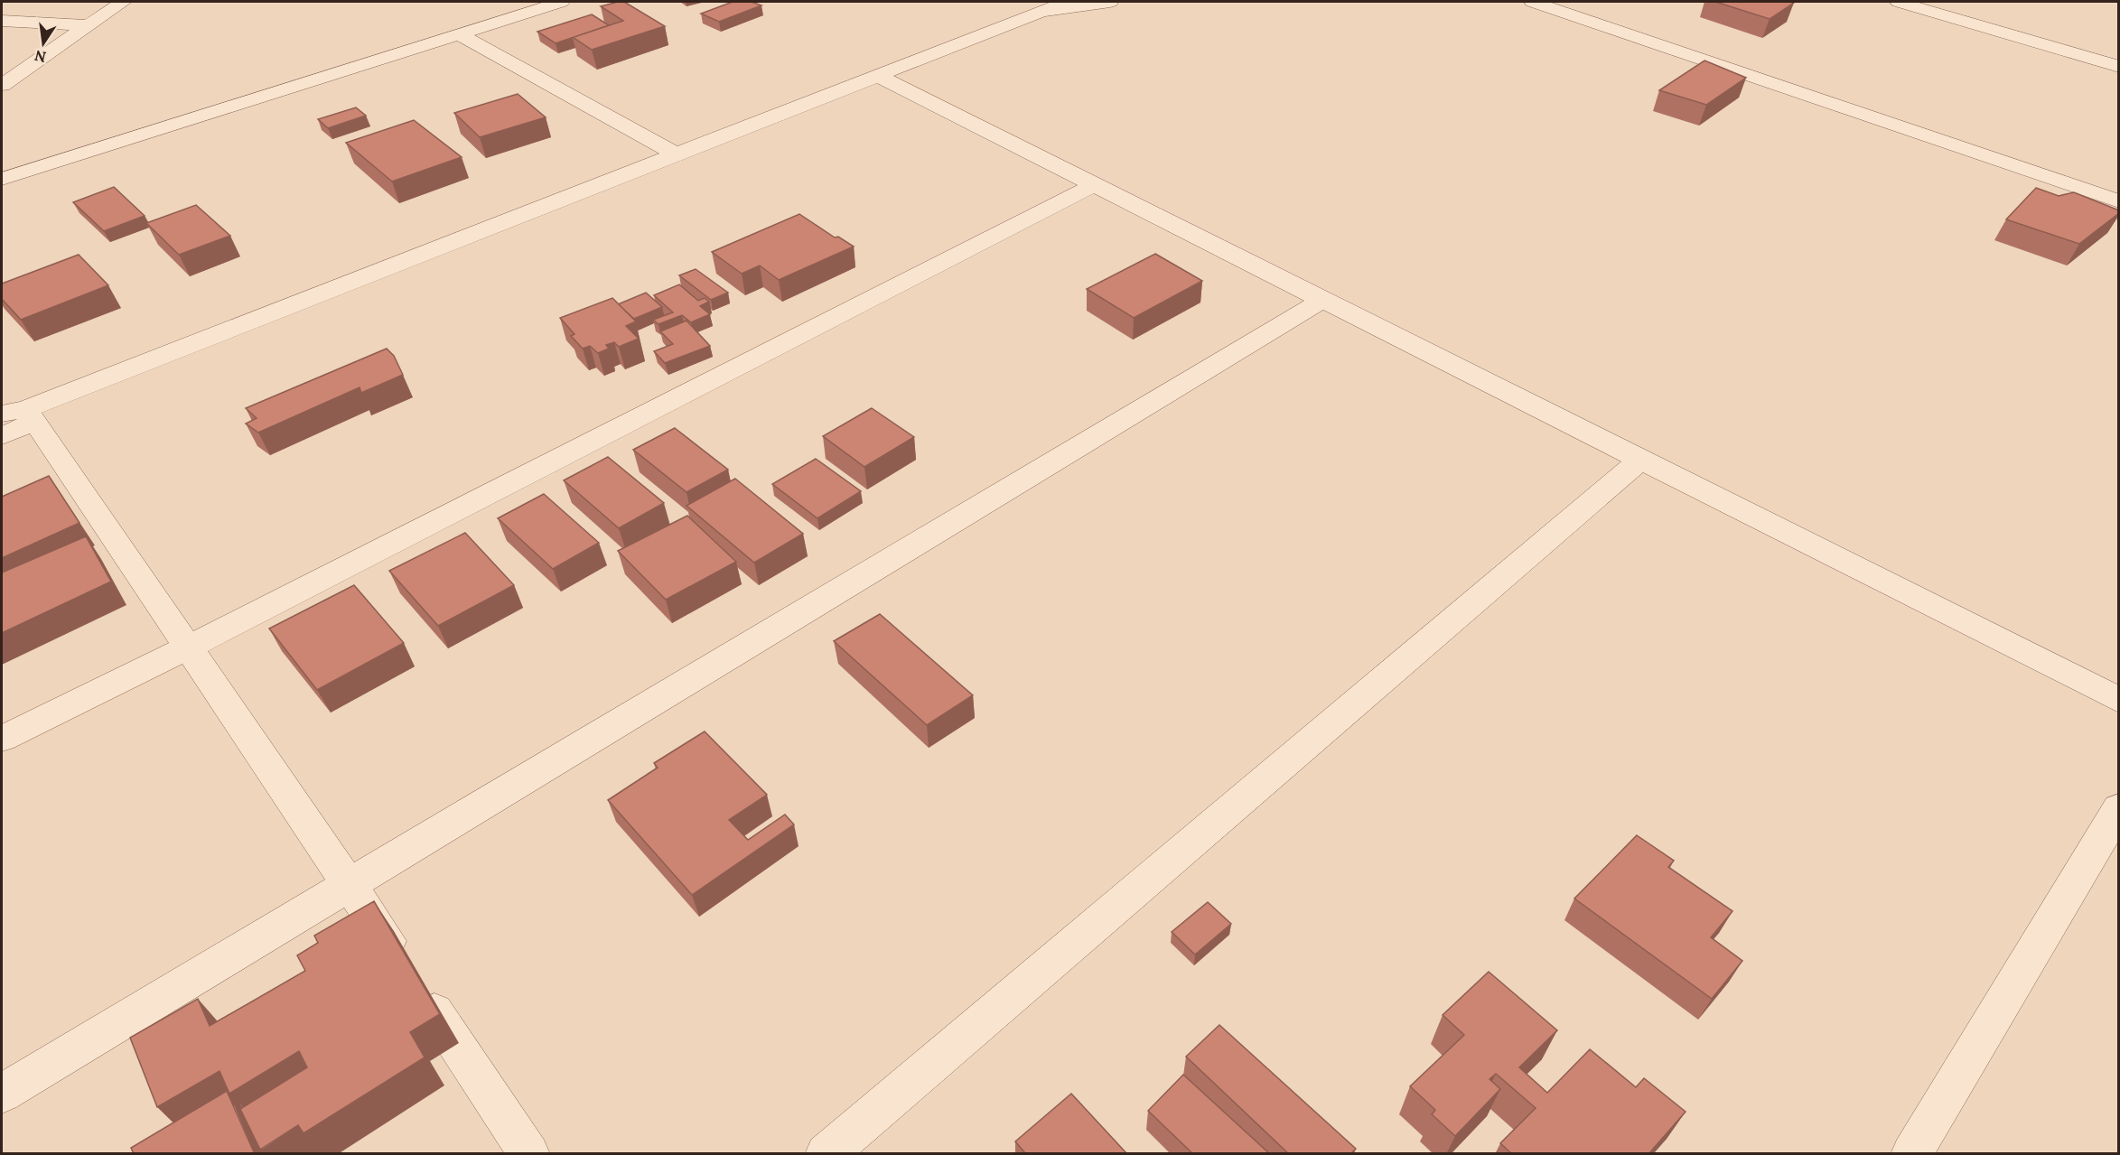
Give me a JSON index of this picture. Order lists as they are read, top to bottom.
{
  "north": "bottom"
}
